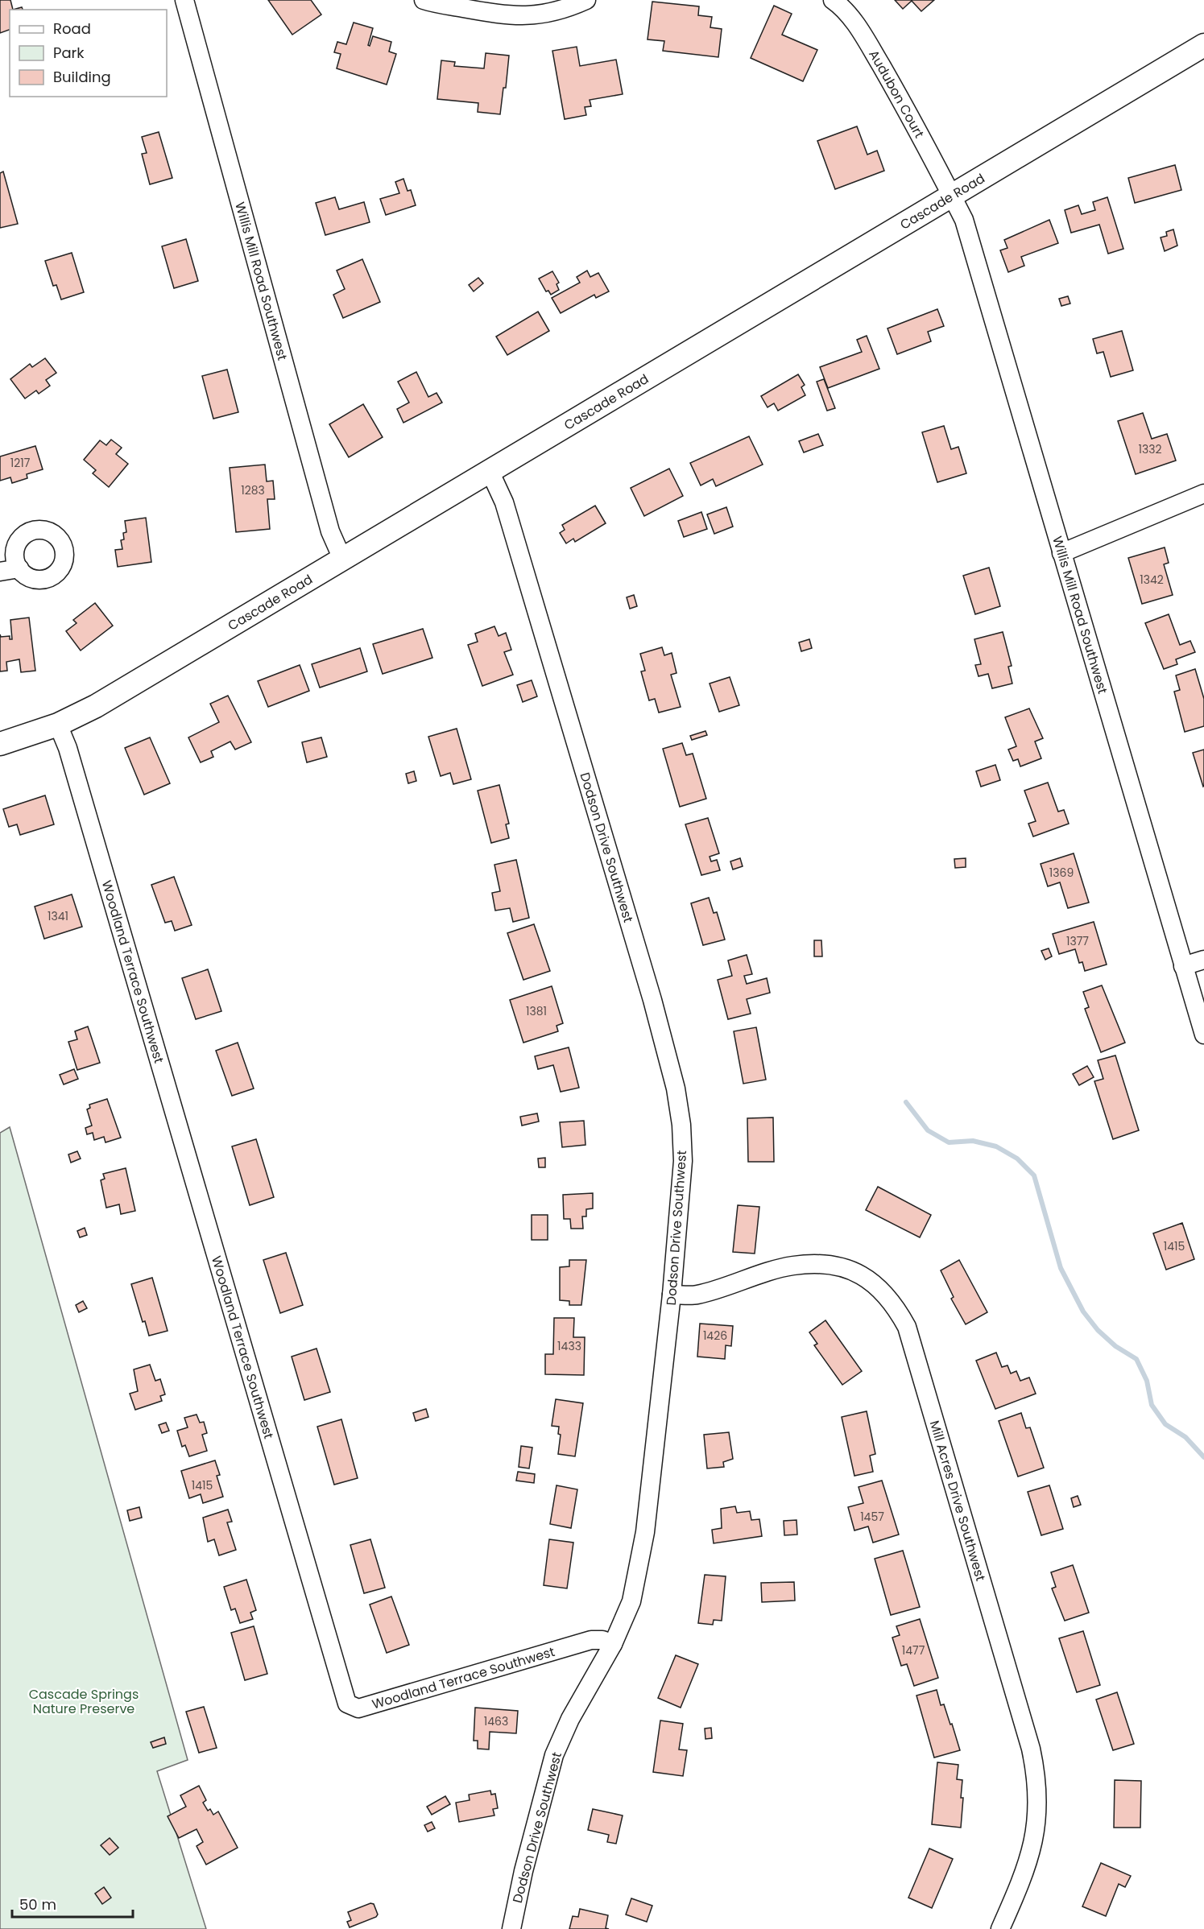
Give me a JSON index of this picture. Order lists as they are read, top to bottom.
{
  "streets": {
    "main road": ["Cascade Road"],
    "street": [
      "Audubon Court",
      "Willis Mill Road Southwest",
      "Dodson Drive Southwest",
      "Woodland Terrace Southwest",
      "Mill Acres Drive Southwest"
    ]
  },
  "crossings": [
    ["Audubon Court", "Cascade Road"],
    ["Audubon Court", "Willis Mill Road Southwest"],
    ["Cascade Road", "Willis Mill Road Southwest"],
    ["Cascade Road", "Dodson Drive Southwest"],
    ["Cascade Road", "Woodland Terrace Southwest"],
    ["Dodson Drive Southwest", "Woodland Terrace Southwest"],
    ["Dodson Drive Southwest", "Mill Acres Drive Southwest"]
  ],
  "parks": ["Cascade Springs Nature Preserve"],
  "house_numbers": [
    "1332",
    "1217",
    "1283",
    "1342",
    "1369",
    "1341",
    "1377",
    "1381",
    "1415",
    "1426",
    "1433",
    "1415",
    "1457",
    "1477",
    "1463"
  ],
  "legend": ["Road", "Park", "Building"],
  "scale_bar": "50 m"
}
